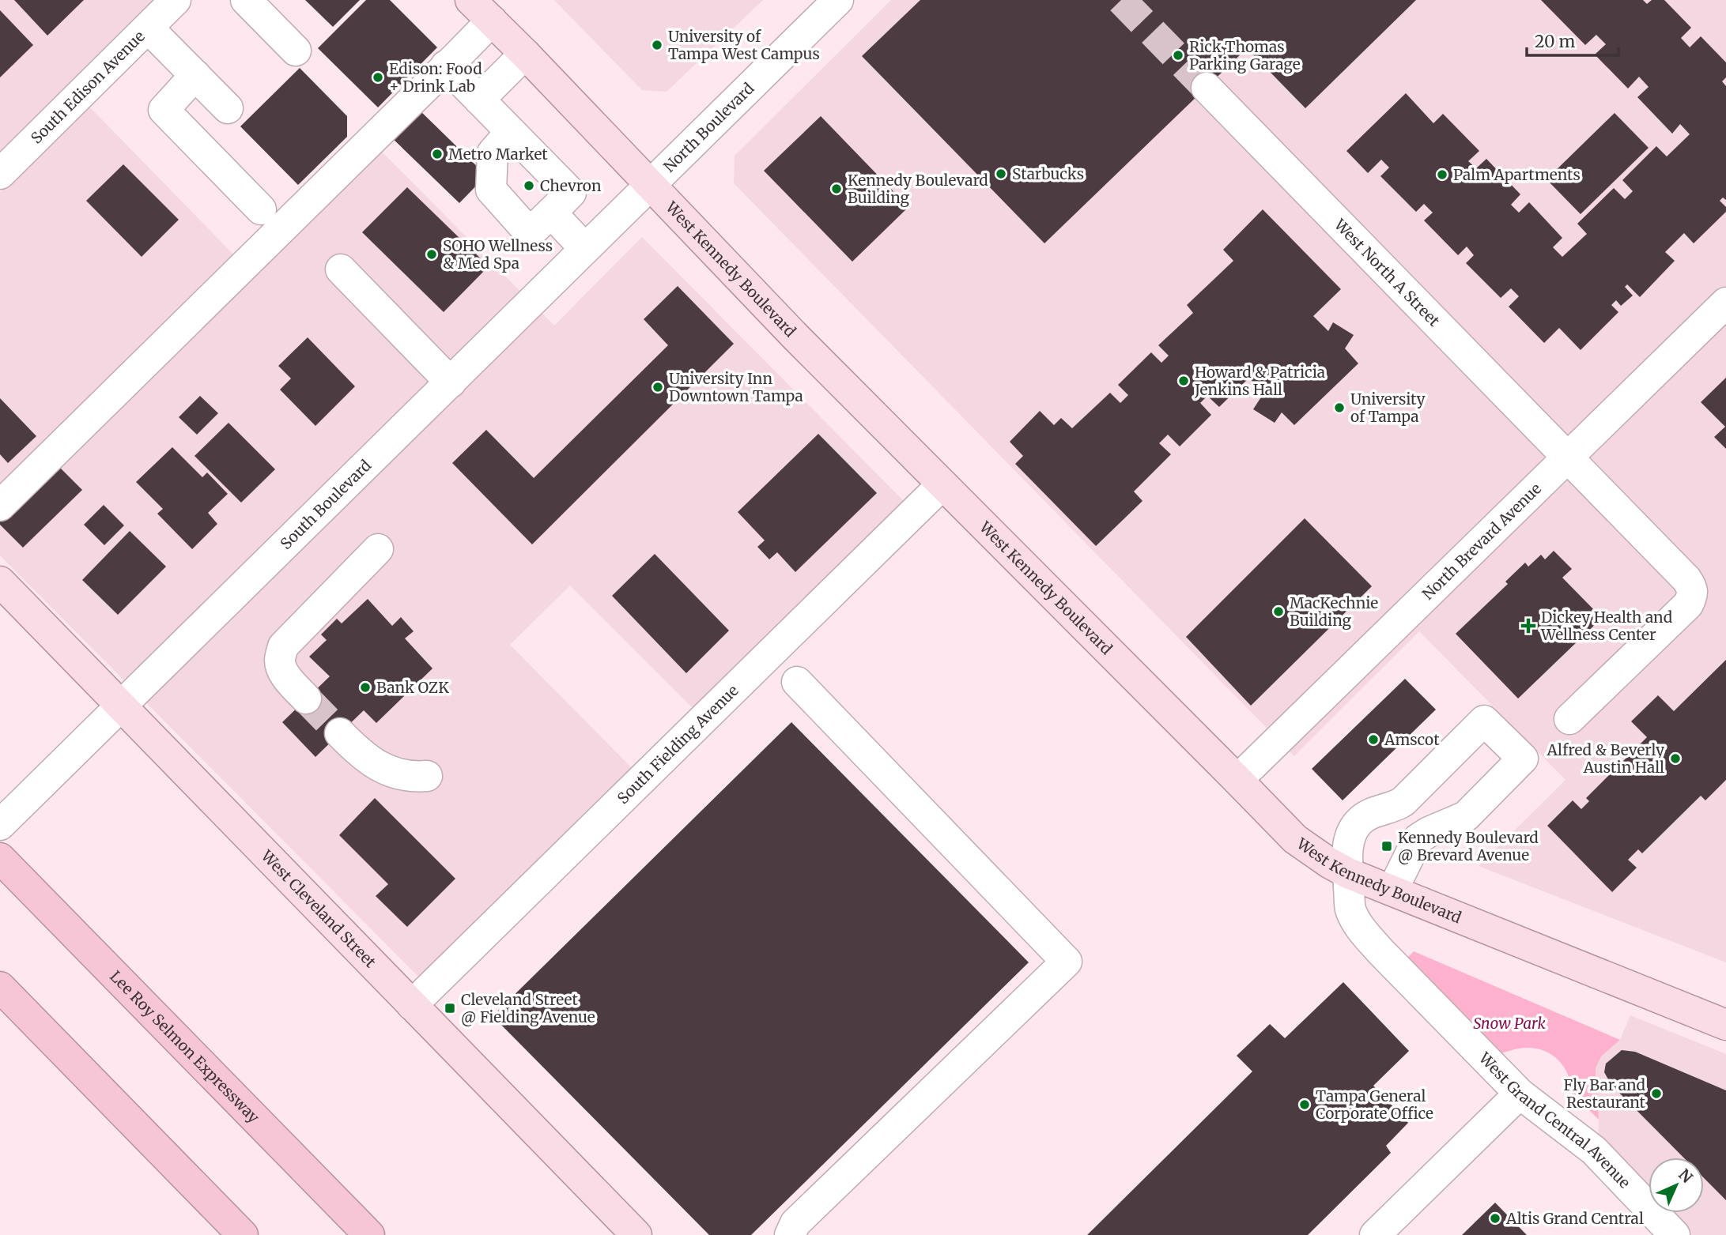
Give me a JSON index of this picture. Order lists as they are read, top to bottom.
{
  "streets": {
    "highway": ["Lee Roy Selmon Expressway"],
    "main road": ["West Kennedy Boulevard", "West Cleveland Street"],
    "street": [
      "South Edison Avenue",
      "North Boulevard",
      "West North A Street",
      "South Boulevard",
      "North Brevard Avenue",
      "South Fielding Avenue",
      "West Grand Central Avenue"
    ]
  },
  "crossings": [
    ["North Boulevard", "West Kennedy Boulevard"],
    ["North Boulevard", "South Boulevard"],
    ["West Kennedy Boulevard", "South Boulevard"],
    ["West Kennedy Boulevard", "North Brevard Avenue"],
    ["West Kennedy Boulevard", "South Fielding Avenue"],
    ["West Kennedy Boulevard", "West Grand Central Avenue"],
    ["West North A Street", "North Brevard Avenue"],
    ["South Boulevard", "West Cleveland Street"],
    ["South Fielding Avenue", "West Cleveland Street"]
  ],
  "parks": ["Snow Park"],
  "places": {
    "other": [
      "University of Tampa West Campus",
      "Rick Thomas Parking Garage",
      "Edison: Food + Drink Lab",
      "Metro Market",
      "Starbucks",
      "Palm Apartments",
      "Chevron",
      "Kennedy Boulevard Building",
      "SOHO Wellness & Med Spa",
      "Howard & Patricia Jenkins Hall",
      "University Inn Downtown Tampa",
      "University of Tampa",
      "MacKechnie Building",
      "Bank OZK",
      "Amscot",
      "Alfred & Beverly Austin Hall",
      "Fly Bar and Restaurant",
      "Tampa General Corporate Office",
      "Altis Grand Central"
    ],
    "health": ["Dickey Health and Wellness Center"],
    "transit": ["Kennedy Boulevard @ Brevard Avenue", "Cleveland Street @ Fielding Avenue"]
  },
  "scale_bar": "20 m",
  "north": "top right"
}
